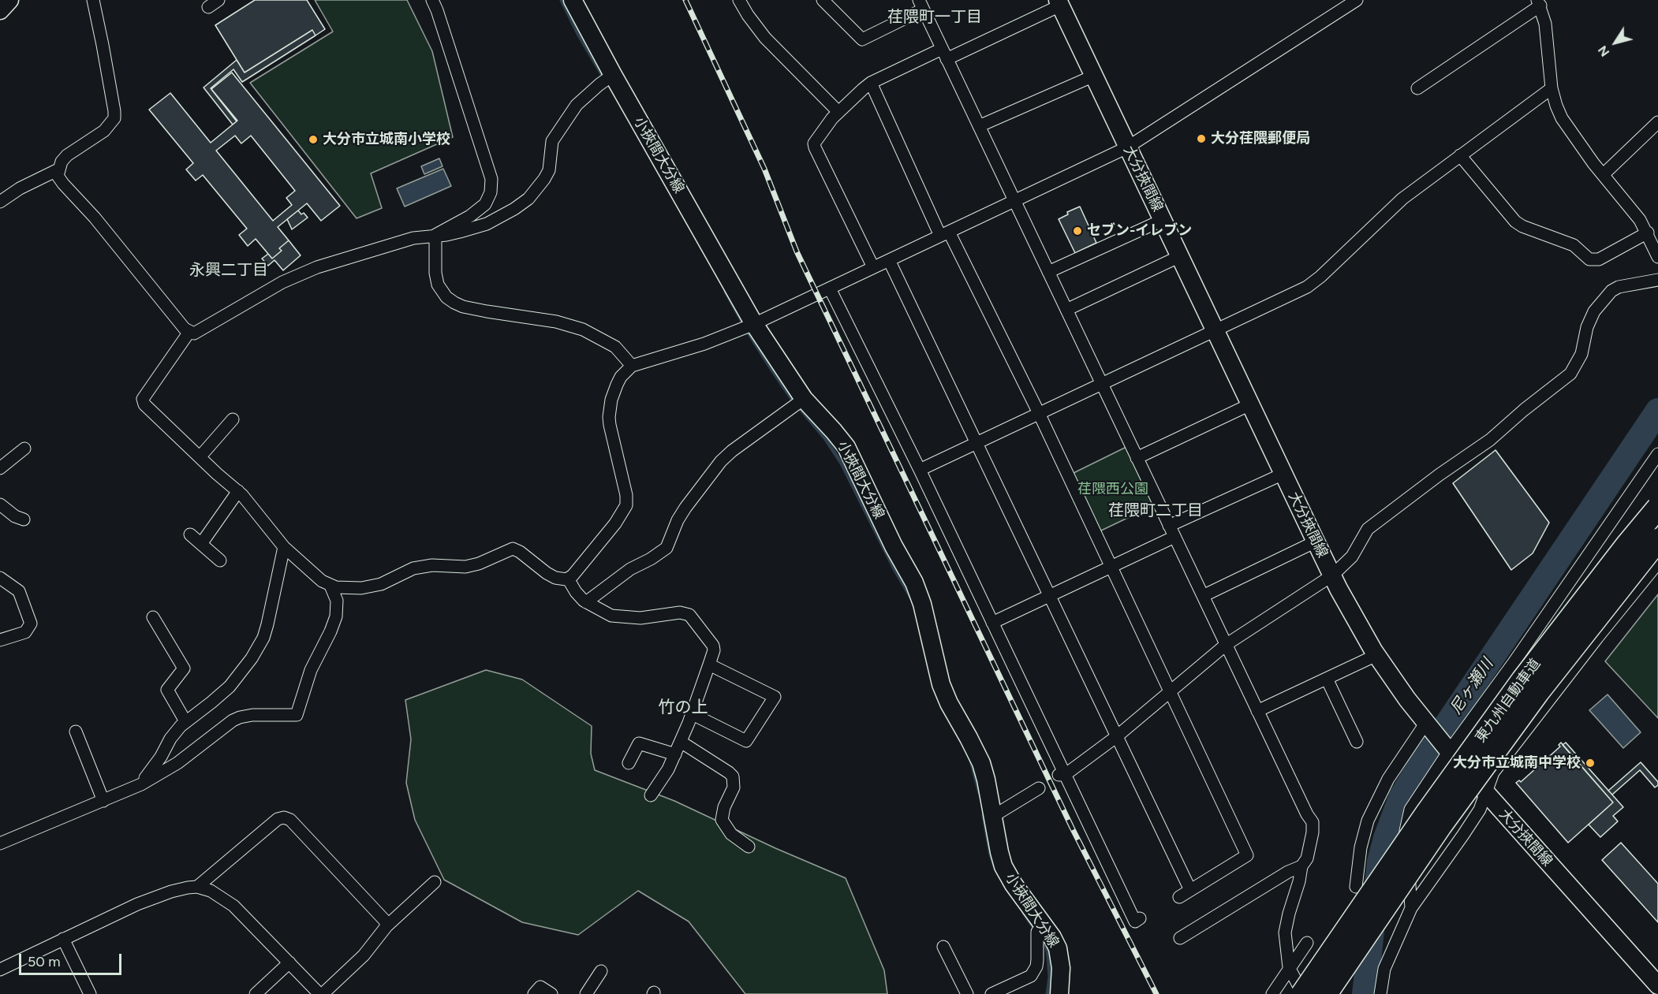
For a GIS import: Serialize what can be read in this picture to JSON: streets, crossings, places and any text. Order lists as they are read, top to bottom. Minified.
{"streets":{"highway":["東九州自動車道"],"main road":["小挾間大分線","大分挾間線"]},"districts":["荏隈町一丁目","永興二丁目","荏隈町二丁目","竹の上"],"water":["尼ヶ瀬川"],"parks":["荏隈西公園"],"places":["大分荏隈郵便局","大分市立城南小学校","セブン-イレブン","大分市立城南中学校"],"scale_bar":"50 m","north":"bottom left"}
